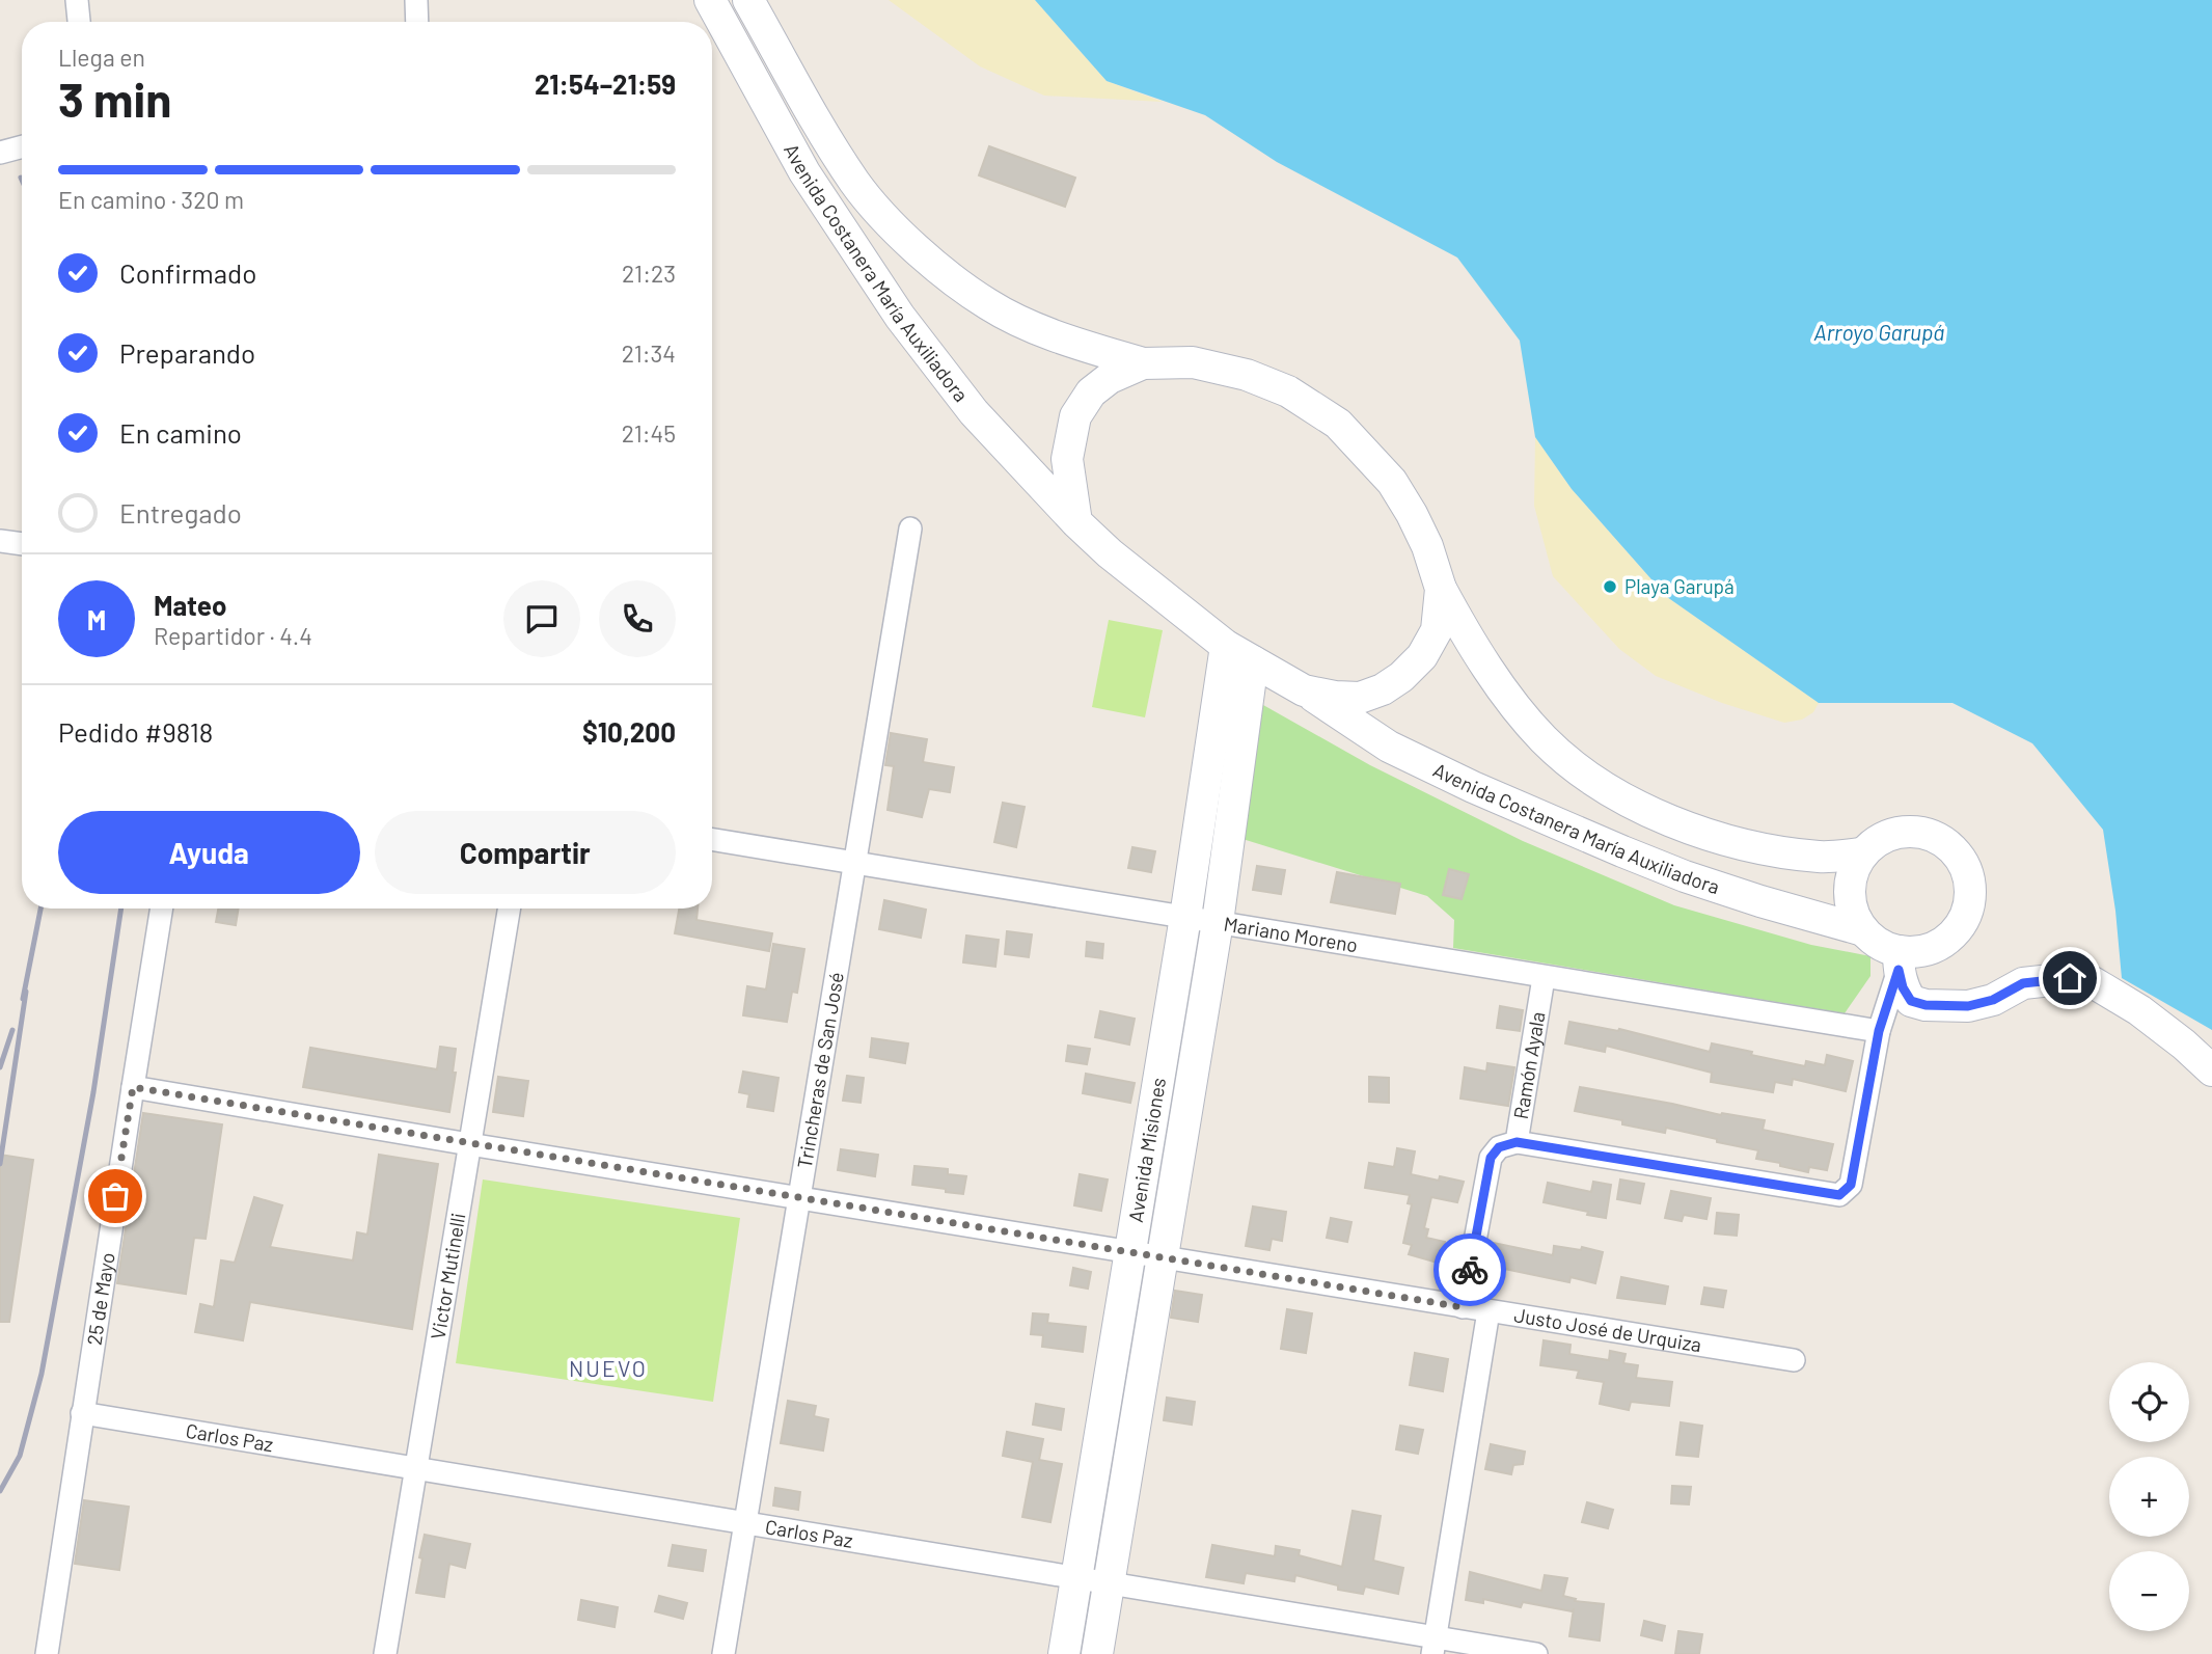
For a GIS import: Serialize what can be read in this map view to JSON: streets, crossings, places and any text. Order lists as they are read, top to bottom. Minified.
{"streets":{"main road":["Avenida Costanera María Auxiliadora","Avenida Misiones"],"street":["Mariano Moreno","Ramón Ayala","Trincheras de San José","Victor Mutinelli","25 de Mayo","Justo José de Urquiza","Carlos Paz"]},"crossings":[["Avenida Costanera María Auxiliadora","Avenida Misiones"],["Mariano Moreno","Ramón Ayala"],["Mariano Moreno","Trincheras de San José"],["Mariano Moreno","Avenida Misiones"],["Ramón Ayala","Justo José de Urquiza"],["Trincheras de San José","Justo José de Urquiza"],["Trincheras de San José","Carlos Paz"],["Avenida Misiones","Justo José de Urquiza"],["Avenida Misiones","Carlos Paz"],["Victor Mutinelli","Justo José de Urquiza"],["Victor Mutinelli","Carlos Paz"],["25 de Mayo","Justo José de Urquiza"],["25 de Mayo","Carlos Paz"]],"districts":["NUEVO"],"water":["Arroyo Garupá"],"places":["Playa Garupá"],"page":{"heading":["3 min","Llega en","21:54–21:59"],"panel":["Mateo","Repartidor · 4.4","Pedido #9818","$10,200"],"bar":"En camino · 320 m","list":[["Confirmado","21:23"],["Preparando","21:34"],["En camino","21:45"],"Entregado"],"round":"M","buttons":["Ayuda","Compartir"],"map_buttons":["+","−"]}}
